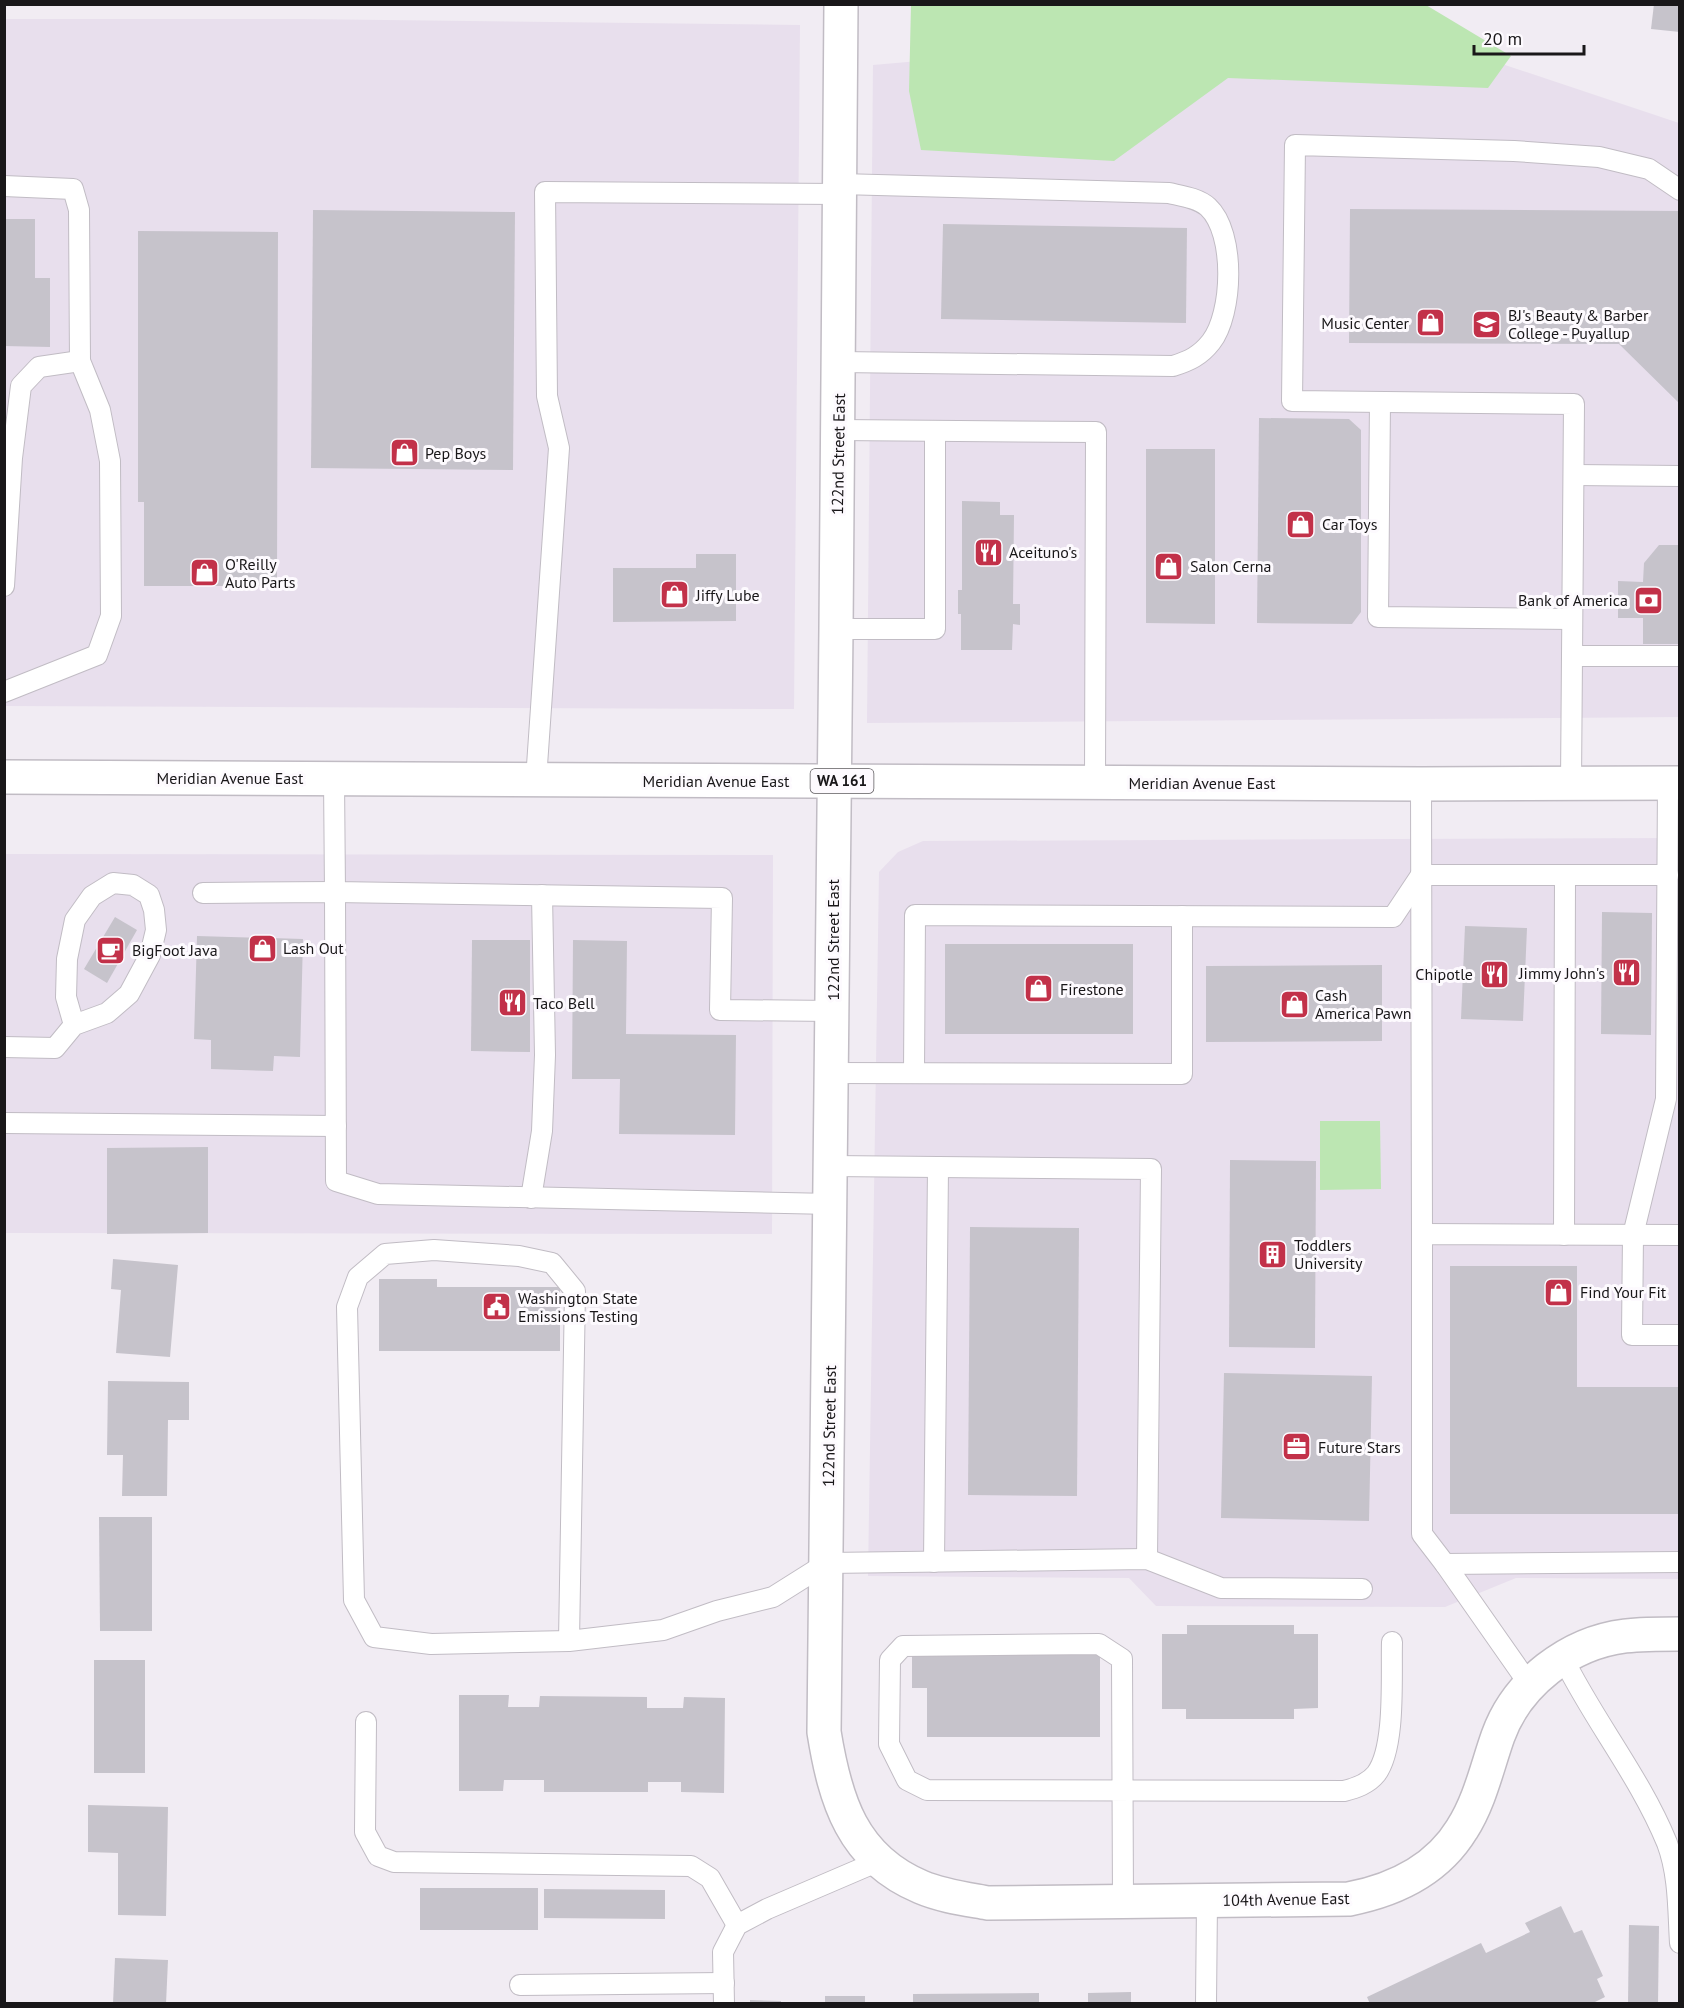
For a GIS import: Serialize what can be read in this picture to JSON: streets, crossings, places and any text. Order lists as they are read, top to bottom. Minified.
{"streets":{"street":["122nd Street East","Meridian Avenue East","WA 161","104th Avenue East"]},"crossings":[["122nd Street East","Meridian Avenue East"],["122nd Street East","104th Avenue East"]],"places":{"shop":["Music Center","Pep Boys","Car Toys","Salon Cerna","O'Reilly Auto Parts","Jiffy Lube","Lash Out","Firestone","Cash America Pawn","Find Your Fit"],"school or university":["BJ's Beauty & Barber College - Puyallup"],"restaurant":["Aceituno's","Jimmy John's","Chipotle","Taco Bell"],"bank":["Bank of America"],"cafe":["BigFoot Java"],"building":["Toddlers University"],"public building":["Washington State Emissions Testing"],"office":["Future Stars"]},"scale_bar":"20 m"}
